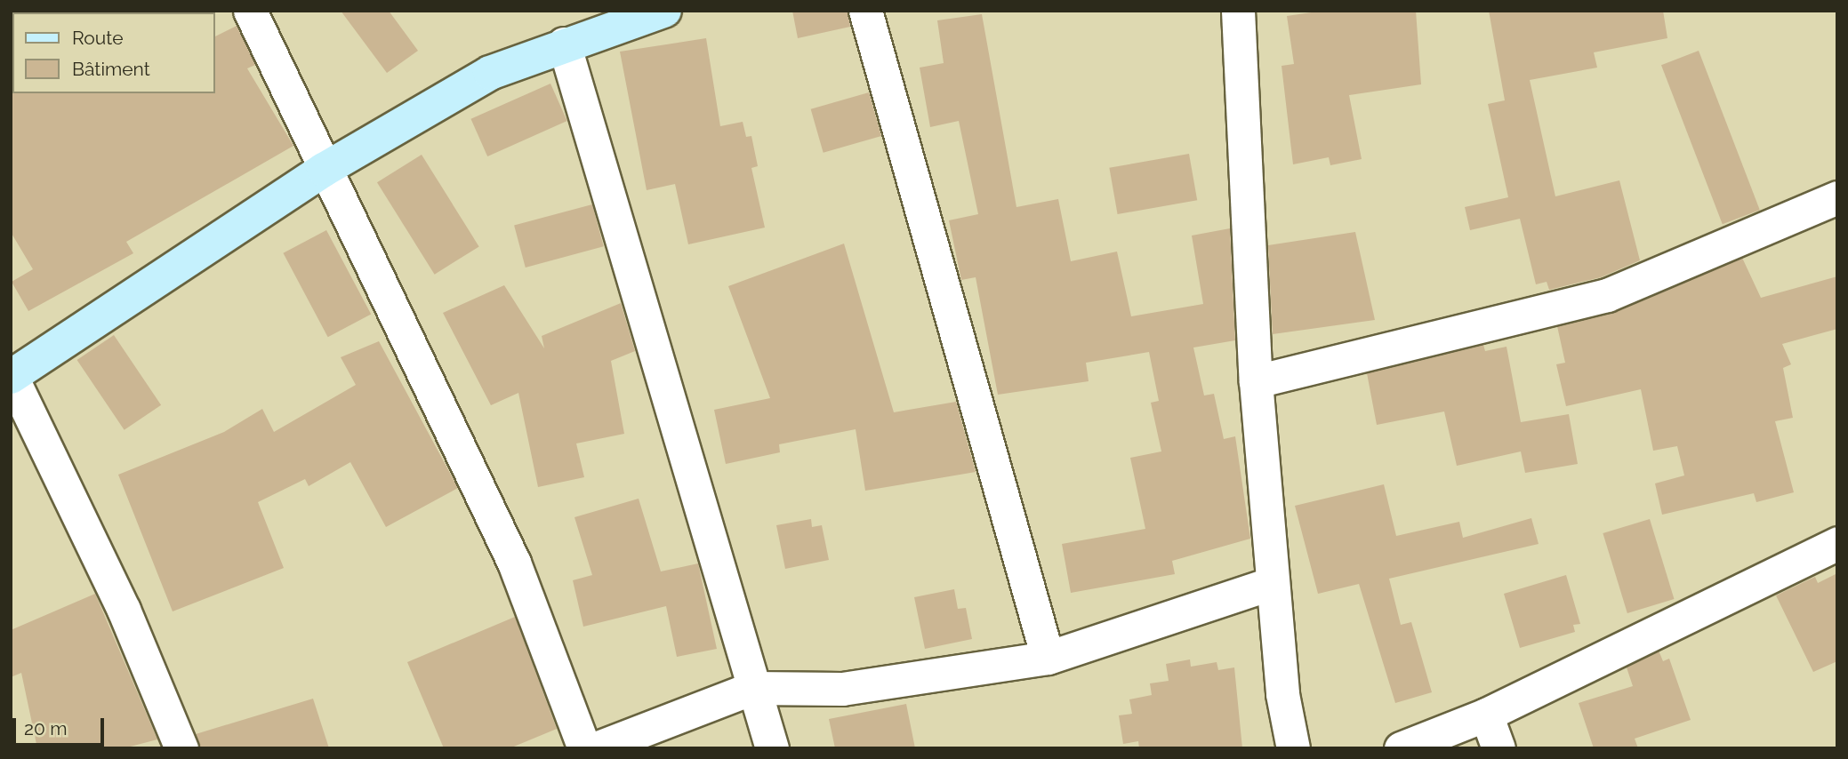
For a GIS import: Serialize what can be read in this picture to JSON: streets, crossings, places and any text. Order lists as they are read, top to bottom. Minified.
{"legend":["Route","Bâtiment"],"scale_bar":"20 m"}
